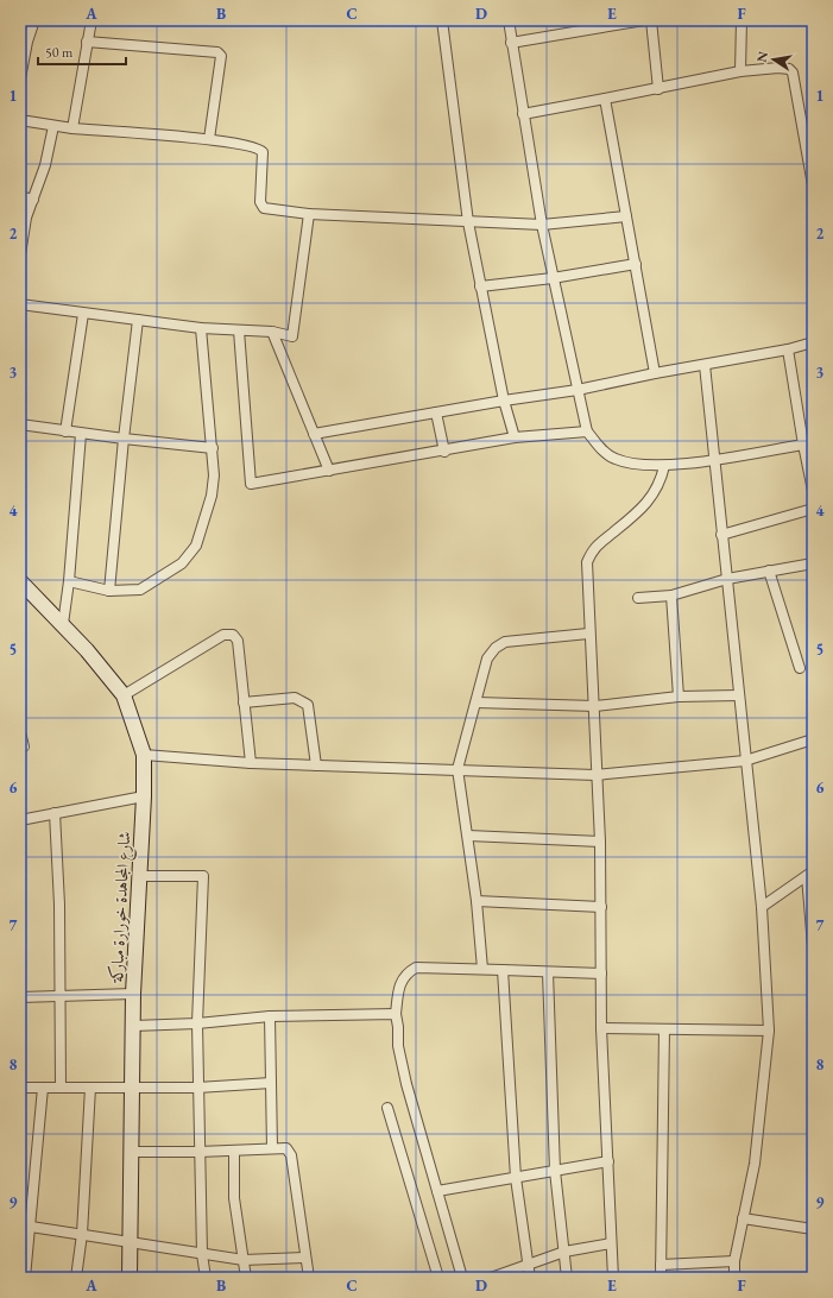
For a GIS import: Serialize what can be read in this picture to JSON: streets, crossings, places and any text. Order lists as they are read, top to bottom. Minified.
{"streets":{"street":["شارع المجاهدة خورارة مباركة"]},"scale_bar":"50 m","north":"left","grid":{"columns":["A","B","C","D","E","F"],"rows":["1","2","3","4","5","6","7","8","9"]}}
